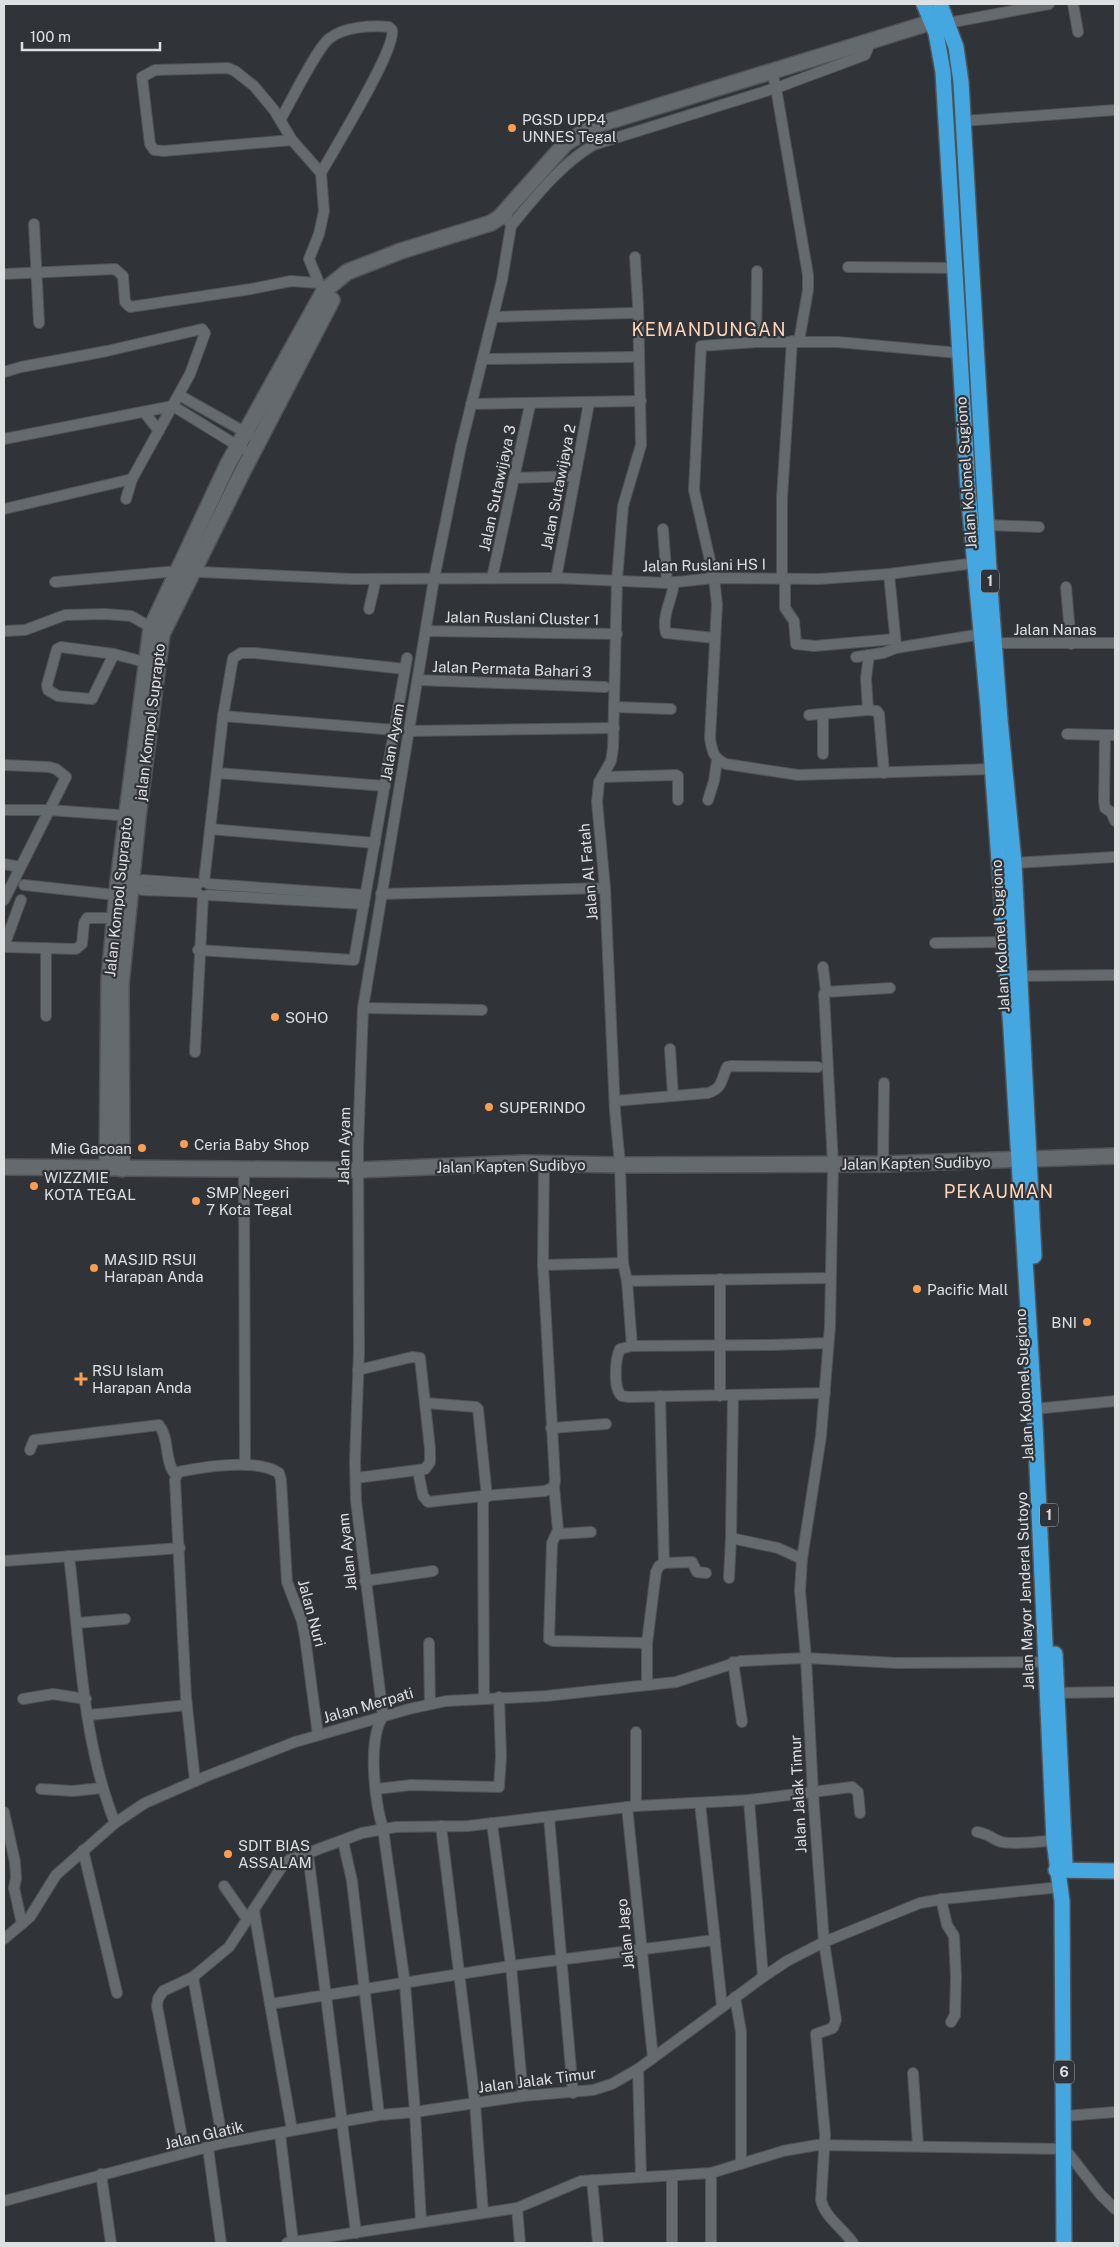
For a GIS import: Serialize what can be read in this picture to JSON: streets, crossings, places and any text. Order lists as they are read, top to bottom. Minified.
{"streets":{"highway":["Jalan Kolonel Sugiono","1","Jalan Mayor Jenderal Sutoyo","6"],"street":["Jalan Sutawijaya 2","Jalan Sutawijaya 3","Jalan Ruslani HS I","Jalan Ruslani Cluster 1","Jalan Nanas","Jalan Permata Bahari 3","jalan Kompol Suprapto","Jalan Ayam","Jalan Al Fatah","Jalan Kompol Suprapto","Jalan Kapten Sudibyo","Jalan Nuri","Jalan Merpati","Jalan Jalak Timur","Jalan Jago","Jalan Glatik"]},"crossings":[["Jalan Kolonel Sugiono","Jalan Ruslani HS I"],["Jalan Kolonel Sugiono","Jalan Nanas"],["Jalan Kolonel Sugiono","Jalan Kapten Sudibyo"],["Jalan Kolonel Sugiono","Jalan Mayor Jenderal Sutoyo"],["Jalan Sutawijaya 2","Jalan Ruslani HS I"],["Jalan Sutawijaya 3","Jalan Ruslani HS I"],["Jalan Ruslani HS I","Jalan Ayam"],["Jalan Ruslani HS I","Jalan Al Fatah"],["Jalan Ruslani Cluster 1","Jalan Ayam"],["Jalan Ruslani Cluster 1","Jalan Al Fatah"],["Jalan Permata Bahari 3","Jalan Ayam"],["jalan Kompol Suprapto","Jalan Kompol Suprapto"],["jalan Kompol Suprapto","Jalan Kapten Sudibyo"],["Jalan Ayam","Jalan Kapten Sudibyo"],["Jalan Ayam","Jalan Merpati"],["Jalan Al Fatah","Jalan Kapten Sudibyo"],["Jalan Kapten Sudibyo","Jalan Mayor Jenderal Sutoyo"],["Jalan Kapten Sudibyo","Jalan Jalak Timur"],["Jalan Mayor Jenderal Sutoyo","Jalan Merpati"],["Jalan Mayor Jenderal Sutoyo","6"],["Jalan Nuri","Jalan Merpati"],["Jalan Merpati","Jalan Jalak Timur"],["Jalan Jalak Timur","Jalan Jago"],["Jalan Jalak Timur","Jalan Glatik"]],"districts":["KEMANDUNGAN","PEKAUMAN"],"places":{"other":["PGSD UPP4 UNNES Tegal","SOHO","SUPERINDO","Ceria Baby Shop","Mie Gacoan","WIZZMIE KOTA TEGAL","SMP Negeri 7 Kota Tegal","MASJID RSUI Harapan Anda","Pacific Mall","BNI","SDIT BIAS ASSALAM"],"health":["RSU Islam Harapan Anda"]},"scale_bar":"100 m"}
